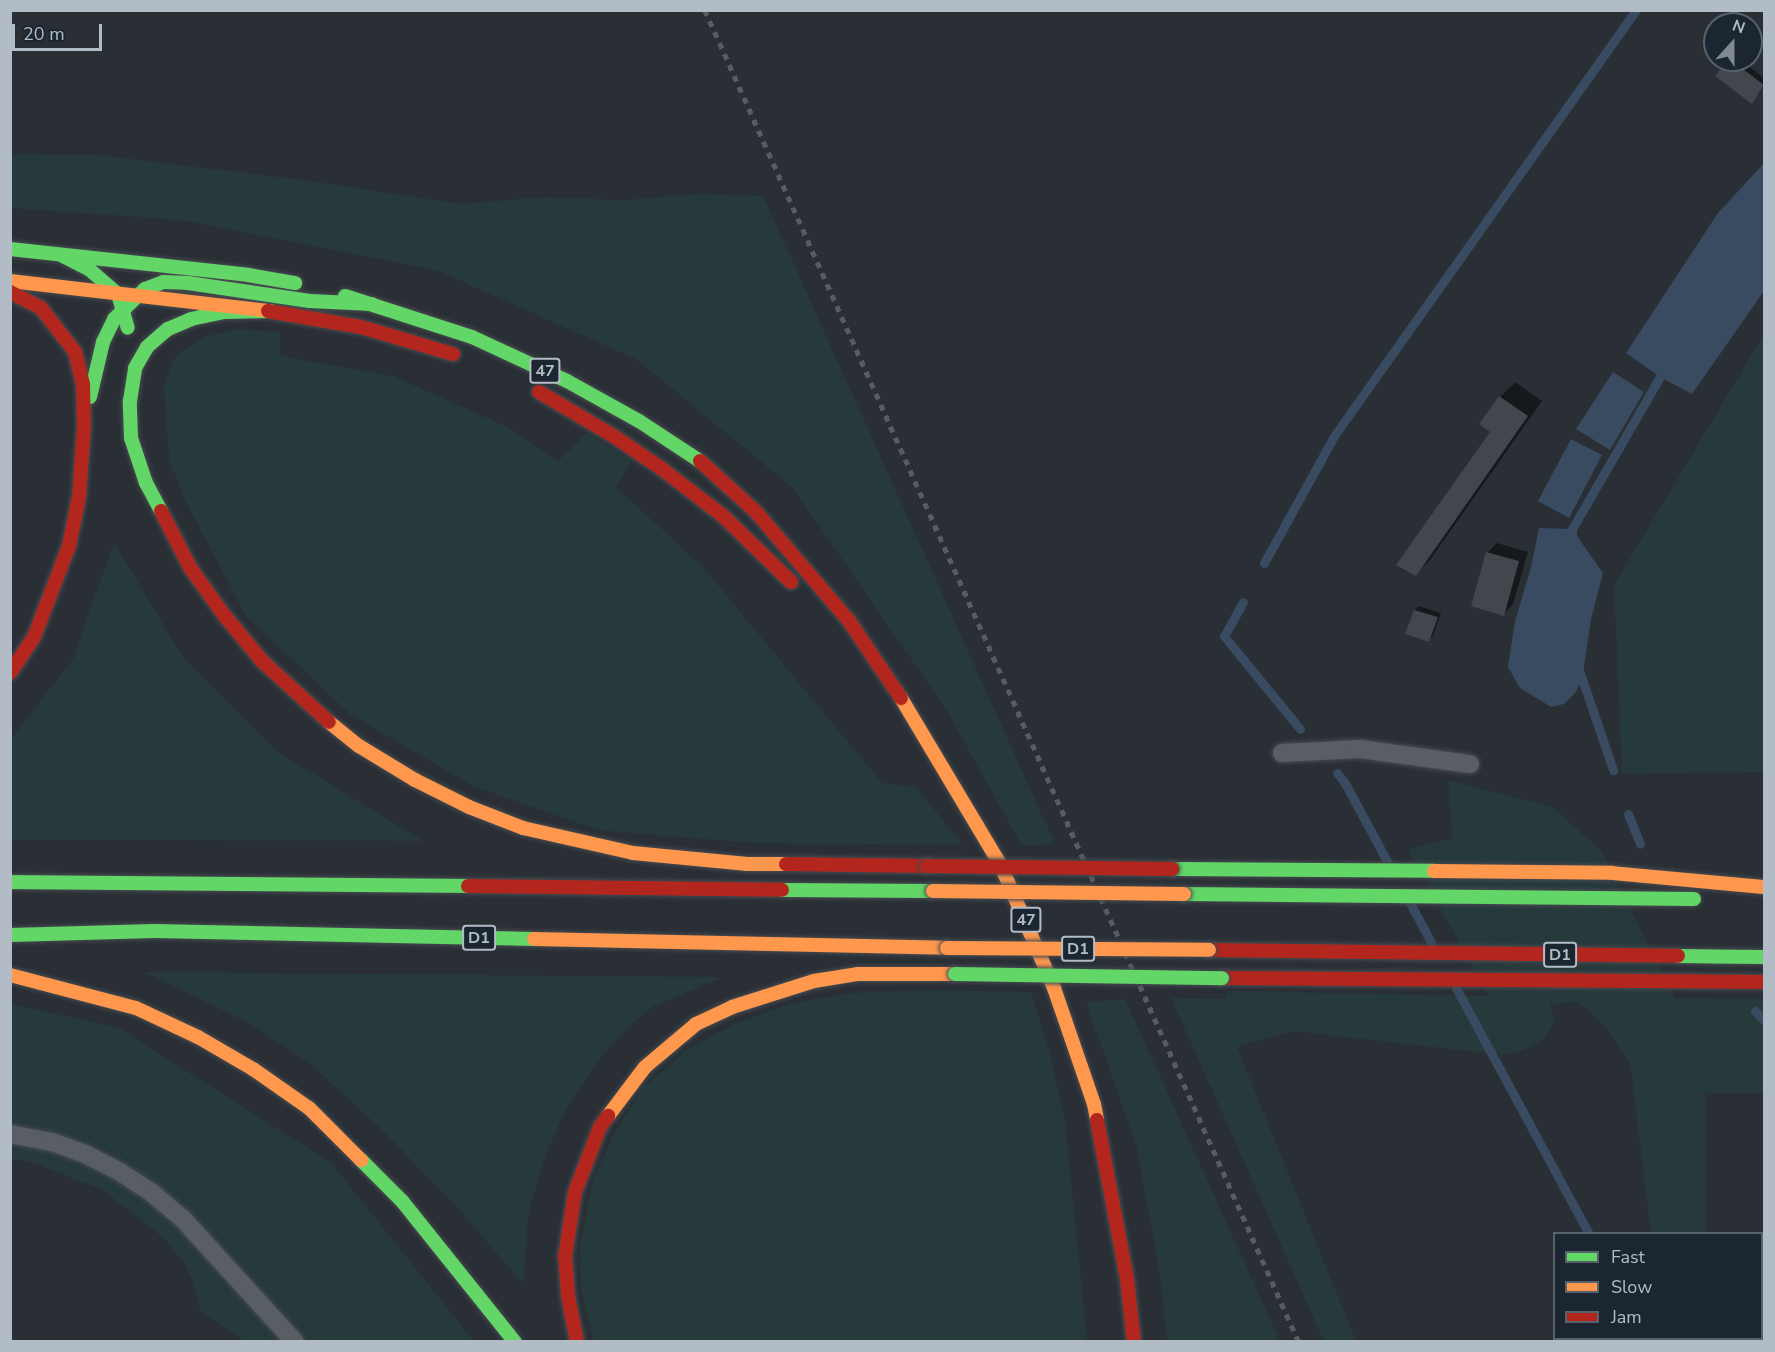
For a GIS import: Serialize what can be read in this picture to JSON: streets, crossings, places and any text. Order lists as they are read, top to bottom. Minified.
{"streets":{"main road":["47","D1"]},"legend":["Fast","Slow","Jam"],"scale_bar":"20 m","north":"top"}
